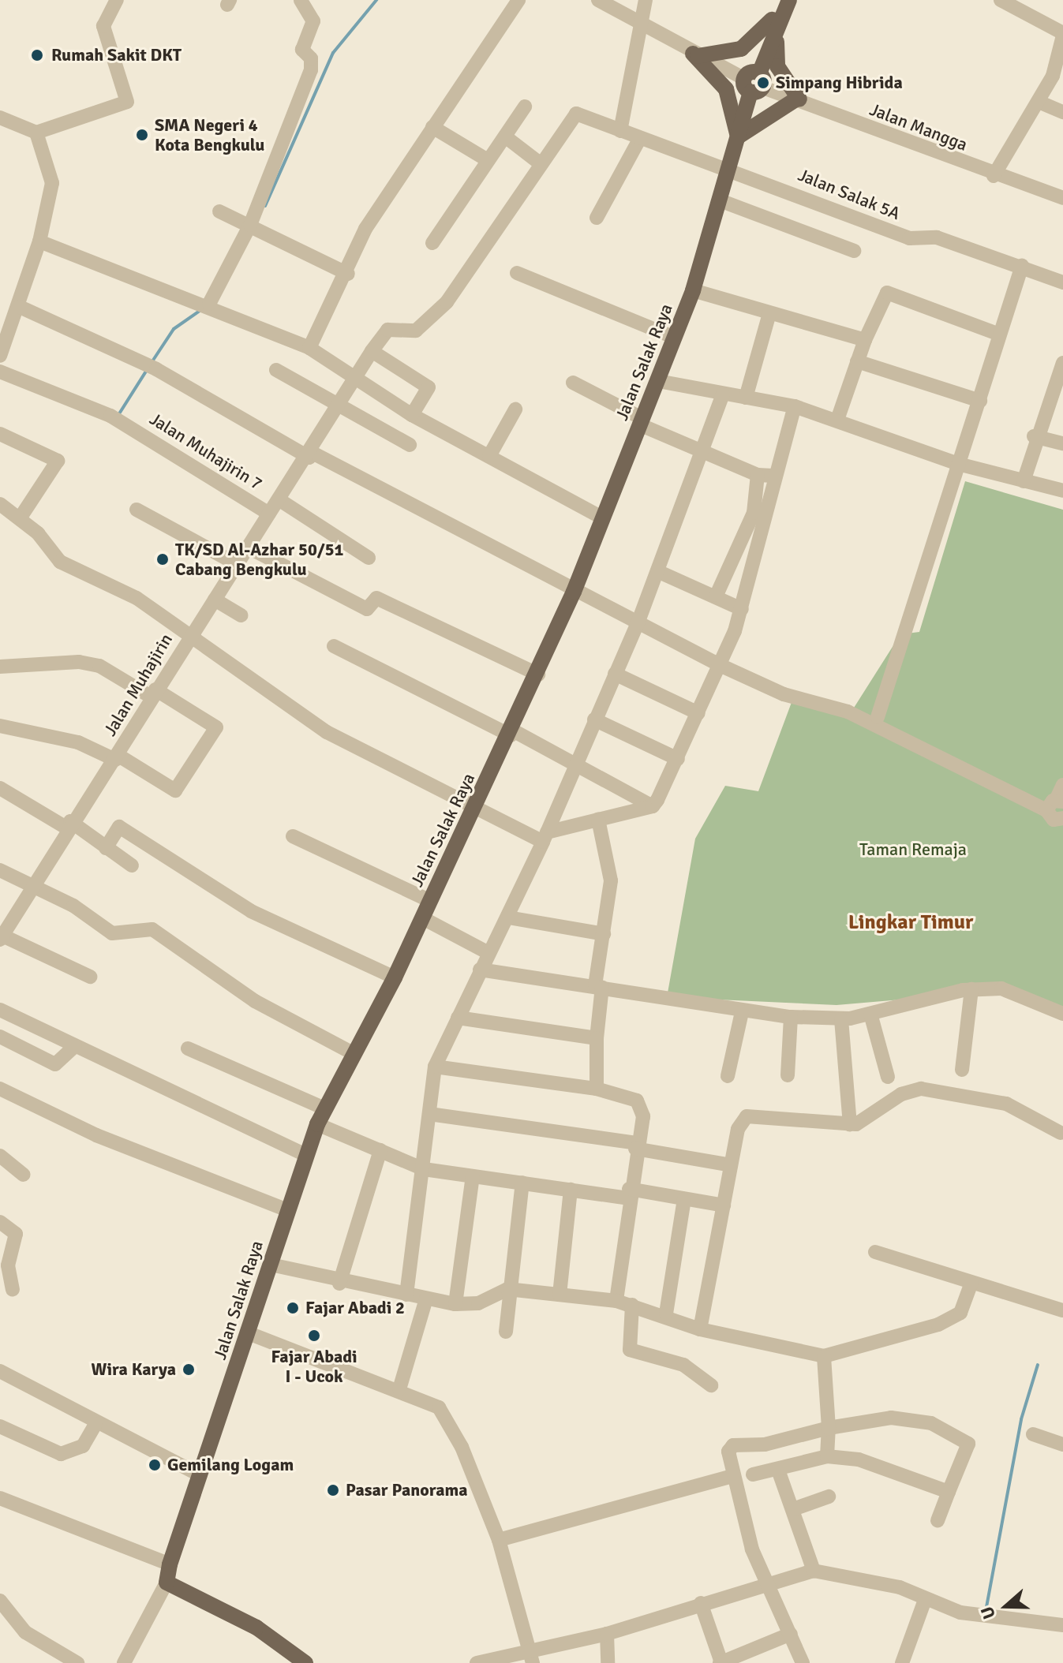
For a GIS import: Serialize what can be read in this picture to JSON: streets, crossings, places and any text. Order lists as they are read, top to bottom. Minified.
{"streets":{"main road":["Jalan Salak Raya"],"street":["Jalan Mangga","Jalan Salak 5A","Jalan Muhajirin 7","Jalan Muhajirin"]},"crossings":[["Jalan Mangga","Jalan Salak Raya"],["Jalan Salak 5A","Jalan Salak Raya"],["Jalan Salak 5A","Jalan Muhajirin"],["Jalan Muhajirin 7","Jalan Muhajirin"]],"districts":["Lingkar Timur"],"parks":["Taman Remaja"],"places":["Rumah Sakit DKT","Simpang Hibrida","SMA Negeri 4 Kota Bengkulu","TK/SD Al-Azhar 50/51 Cabang Bengkulu","Fajar Abadi 2","Fajar Abadi I - Ucok","Wira Karya","Gemilang Logam","Pasar Panorama"],"north":"left"}
